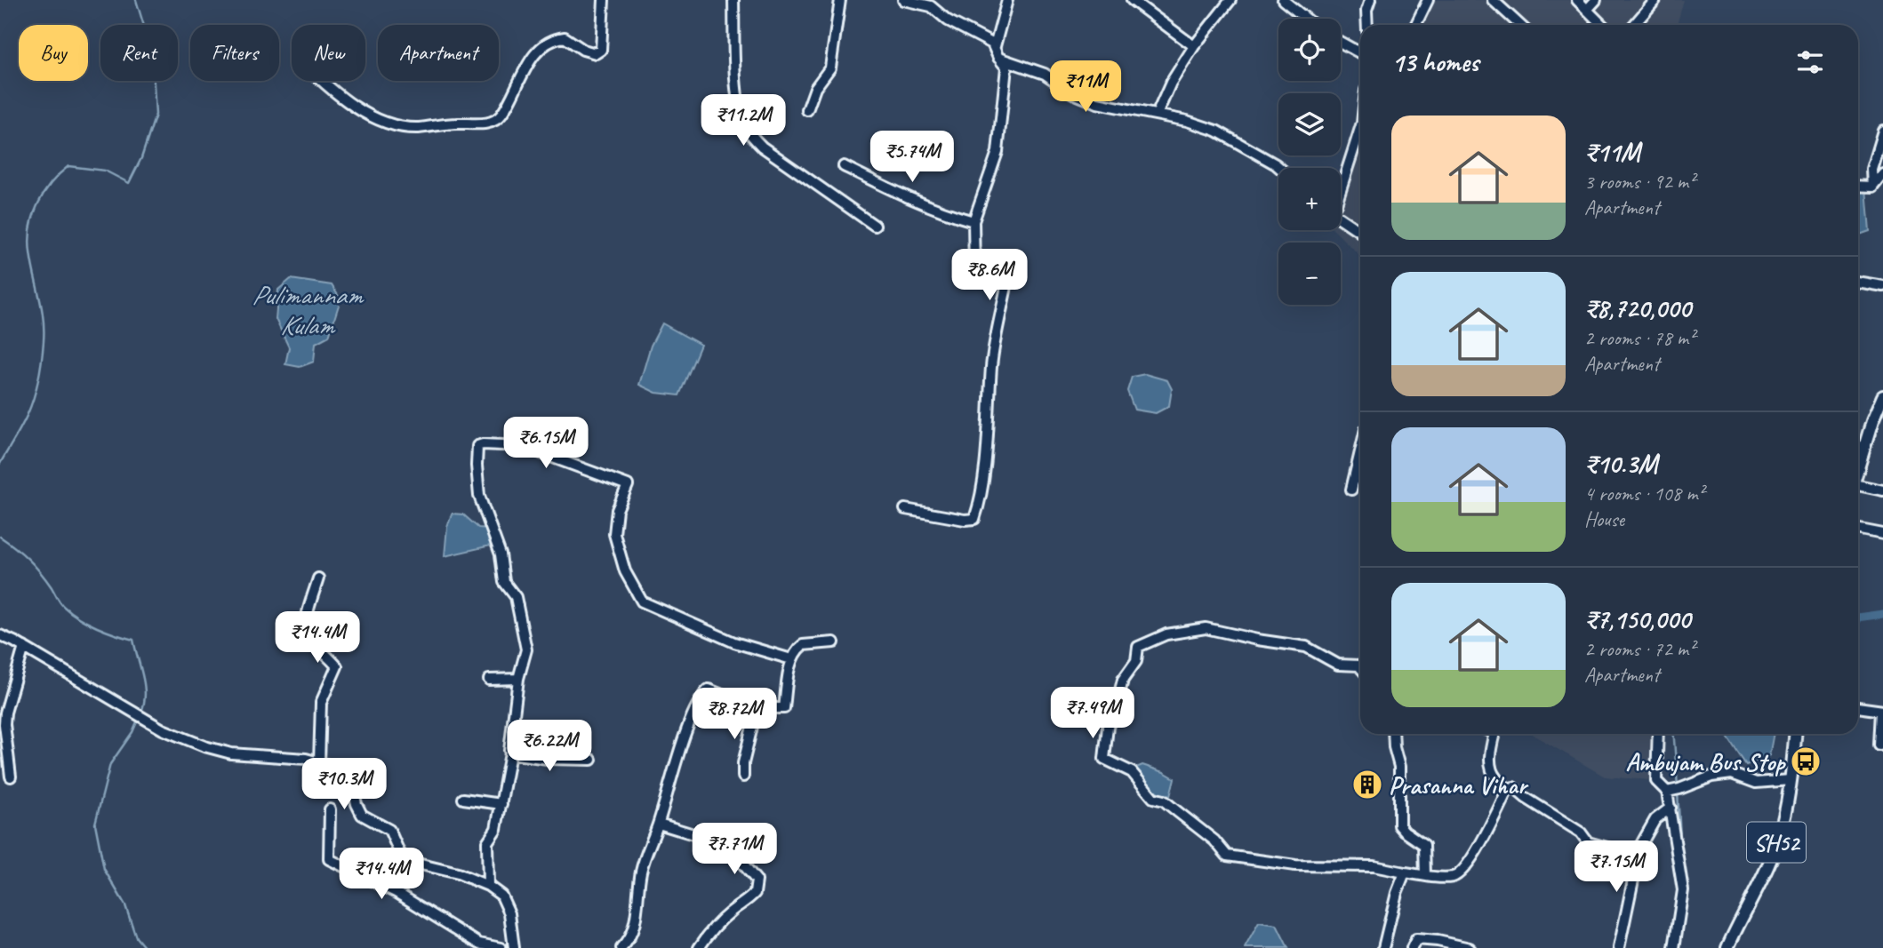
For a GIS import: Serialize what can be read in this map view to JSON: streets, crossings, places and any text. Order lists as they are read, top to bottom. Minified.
{"streets":{"main road":["SH52"]},"water":["Pulimannam Kulam"],"places":{"bus stop":["Ambujam Bus Stop"],"building":["Prasanna Vihar"]},"page":{"map_buttons":["+","−"],"chip":["Buy","Rent","Filters","New","Apartment"],"heading":"13 homes","price":["₹11M","₹11.2M","₹5.74M","₹8.6M","₹6.15M","₹14.4M","₹7.49M","₹8.72M","₹6.22M","₹10.3M","₹7.71M","₹7.15M","₹14.4M"],"list":[{"name":"₹11M","note":"3 rooms · 92 m² · Apartment"},{"name":"₹8,720,000","note":"2 rooms · 78 m² · Apartment"},{"name":"₹10.3M","note":"4 rooms · 108 m² · House"},{"name":"₹7,150,000","note":"2 rooms · 72 m² · Apartment"}]}}
